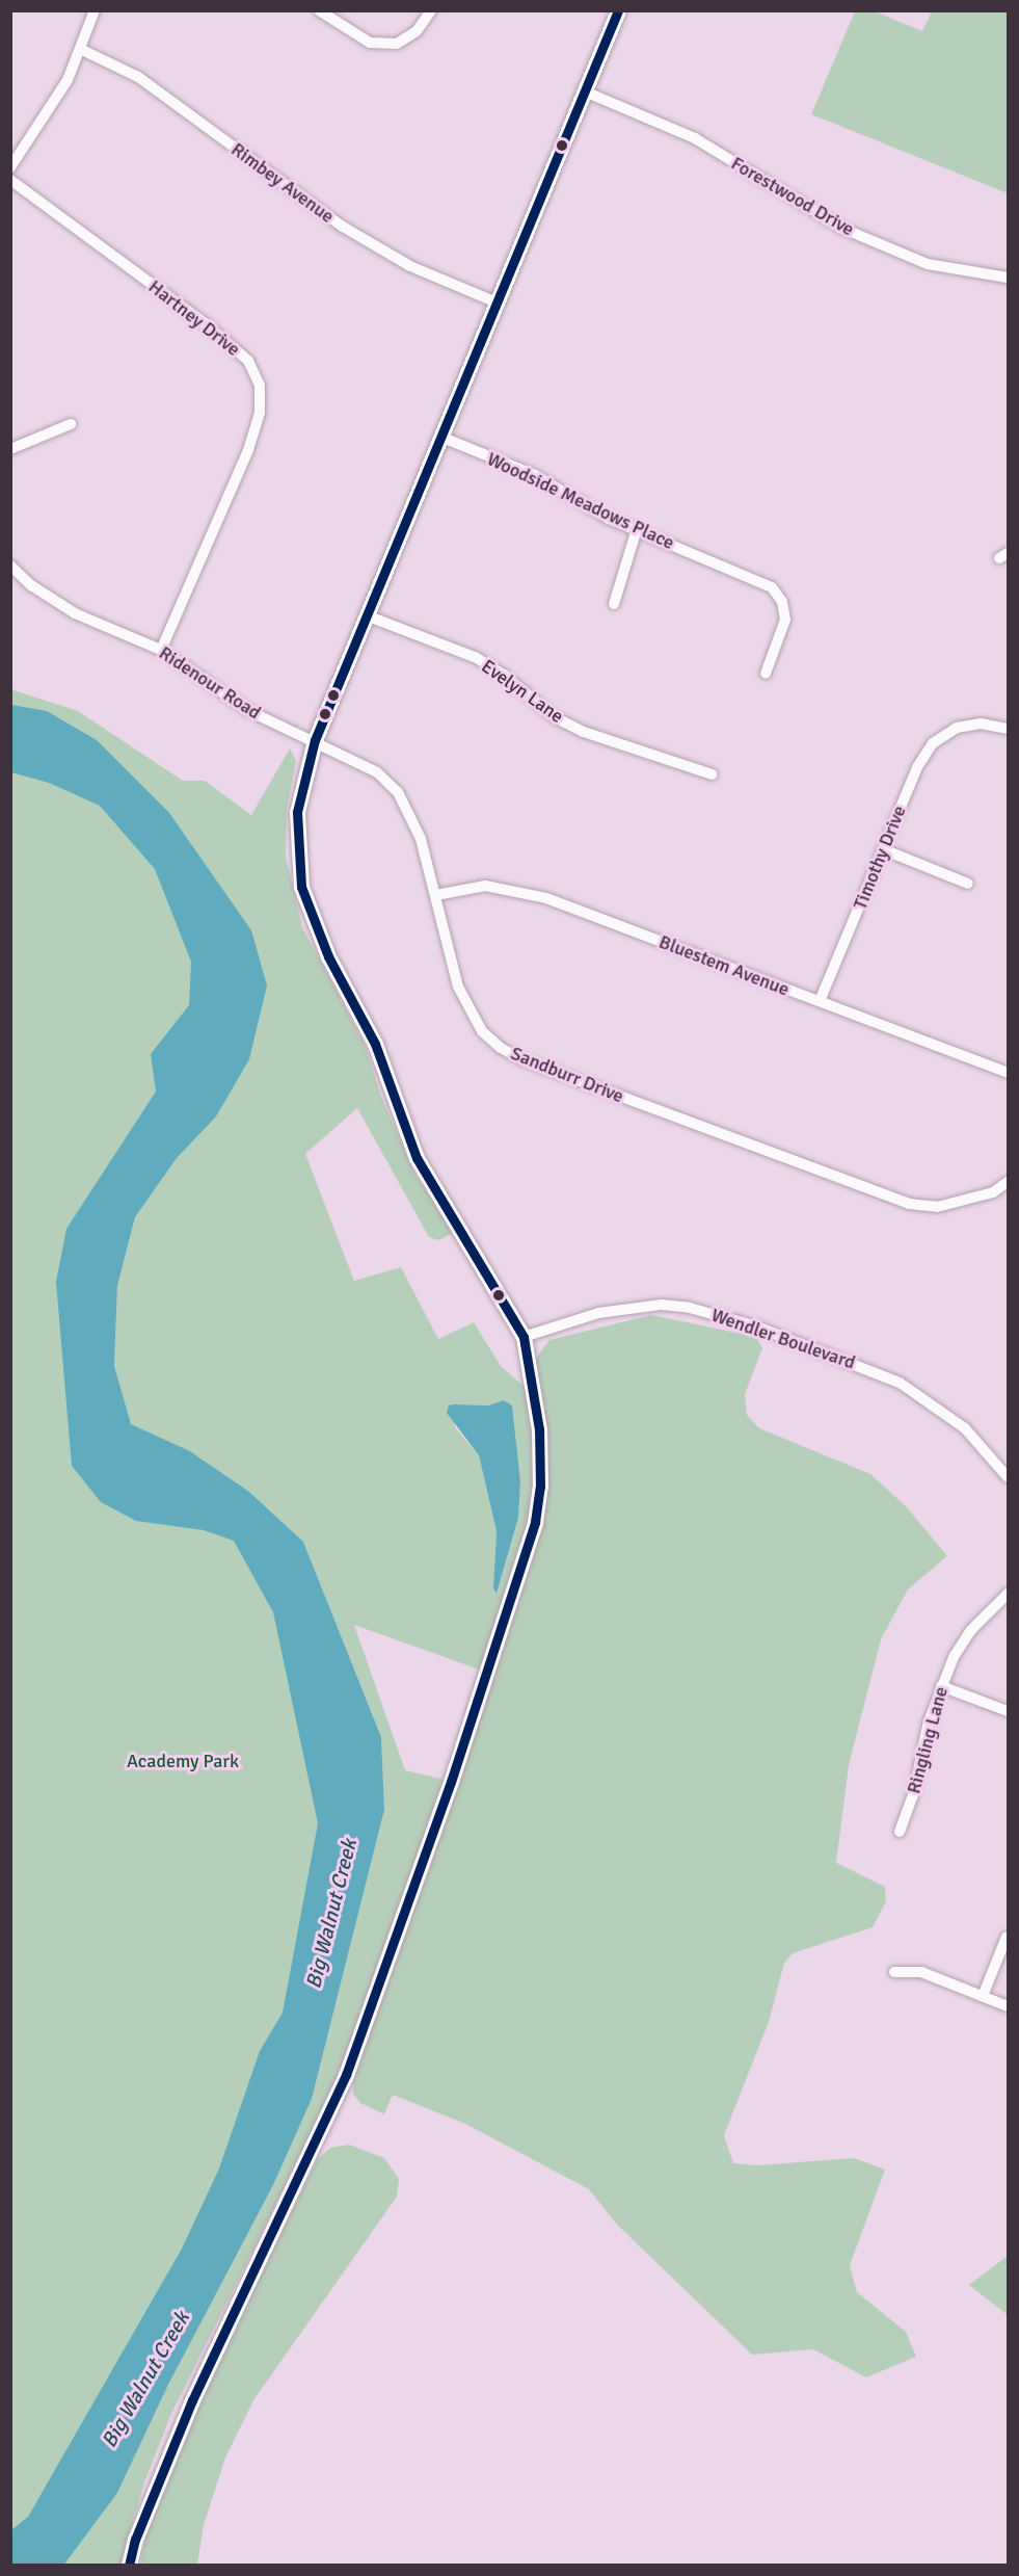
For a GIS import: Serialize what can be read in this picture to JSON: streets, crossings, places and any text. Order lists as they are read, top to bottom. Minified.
{"streets":{"street":["Rimbey Avenue","Forestwood Drive","Hartney Drive","Woodside Meadows Place","Ridenour Road","Evelyn Lane","Timothy Drive","Bluestem Avenue","Sandburr Drive","Wendler Boulevard","Ringling Lane"]},"crossings":[["Hartney Drive","Ridenour Road"],["Ridenour Road","Sandburr Drive"],["Timothy Drive","Bluestem Avenue"],["Bluestem Avenue","Sandburr Drive"]],"water":["Big Walnut Creek"],"parks":["Academy Park"]}
